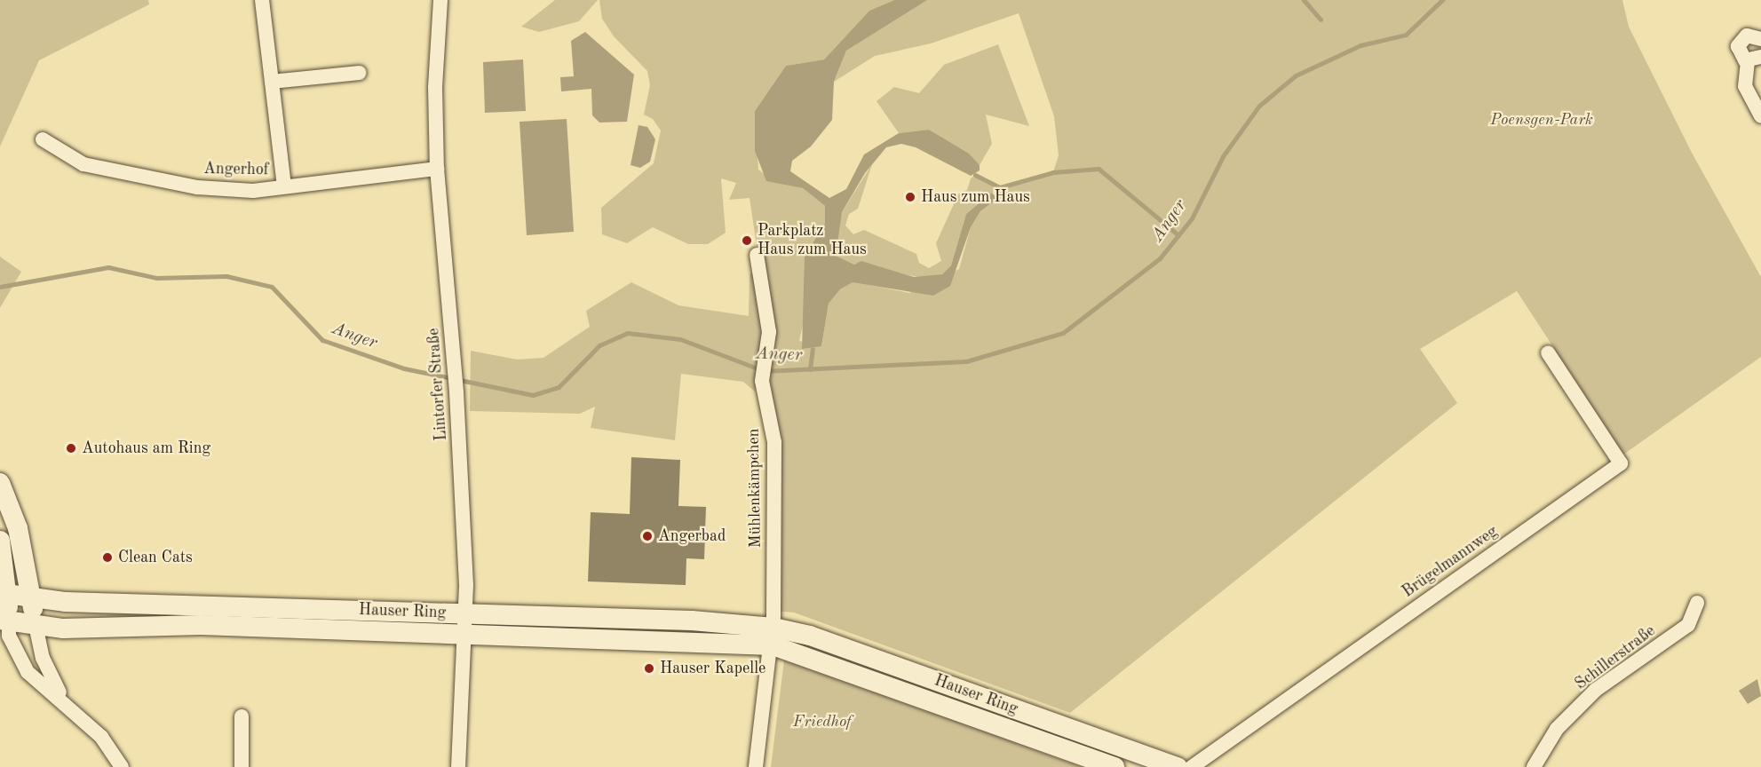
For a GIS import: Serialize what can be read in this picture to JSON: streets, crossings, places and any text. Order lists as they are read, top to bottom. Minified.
{"streets":{"main road":["Hauser Ring"],"street":["Angerhof","Lintorfer Straße","Mühlenkämpchen","Brügelmannweg","Schillerstraße"]},"crossings":[["Angerhof","Lintorfer Straße"],["Lintorfer Straße","Hauser Ring"],["Mühlenkämpchen","Hauser Ring"]],"water":["Anger"],"parks":["Poensgen-Park","Friedhof"],"places":["Haus zum Haus","Parkplatz Haus zum Haus","Autohaus am Ring","Angerbad","Clean Cats","Hauser Kapelle"]}
